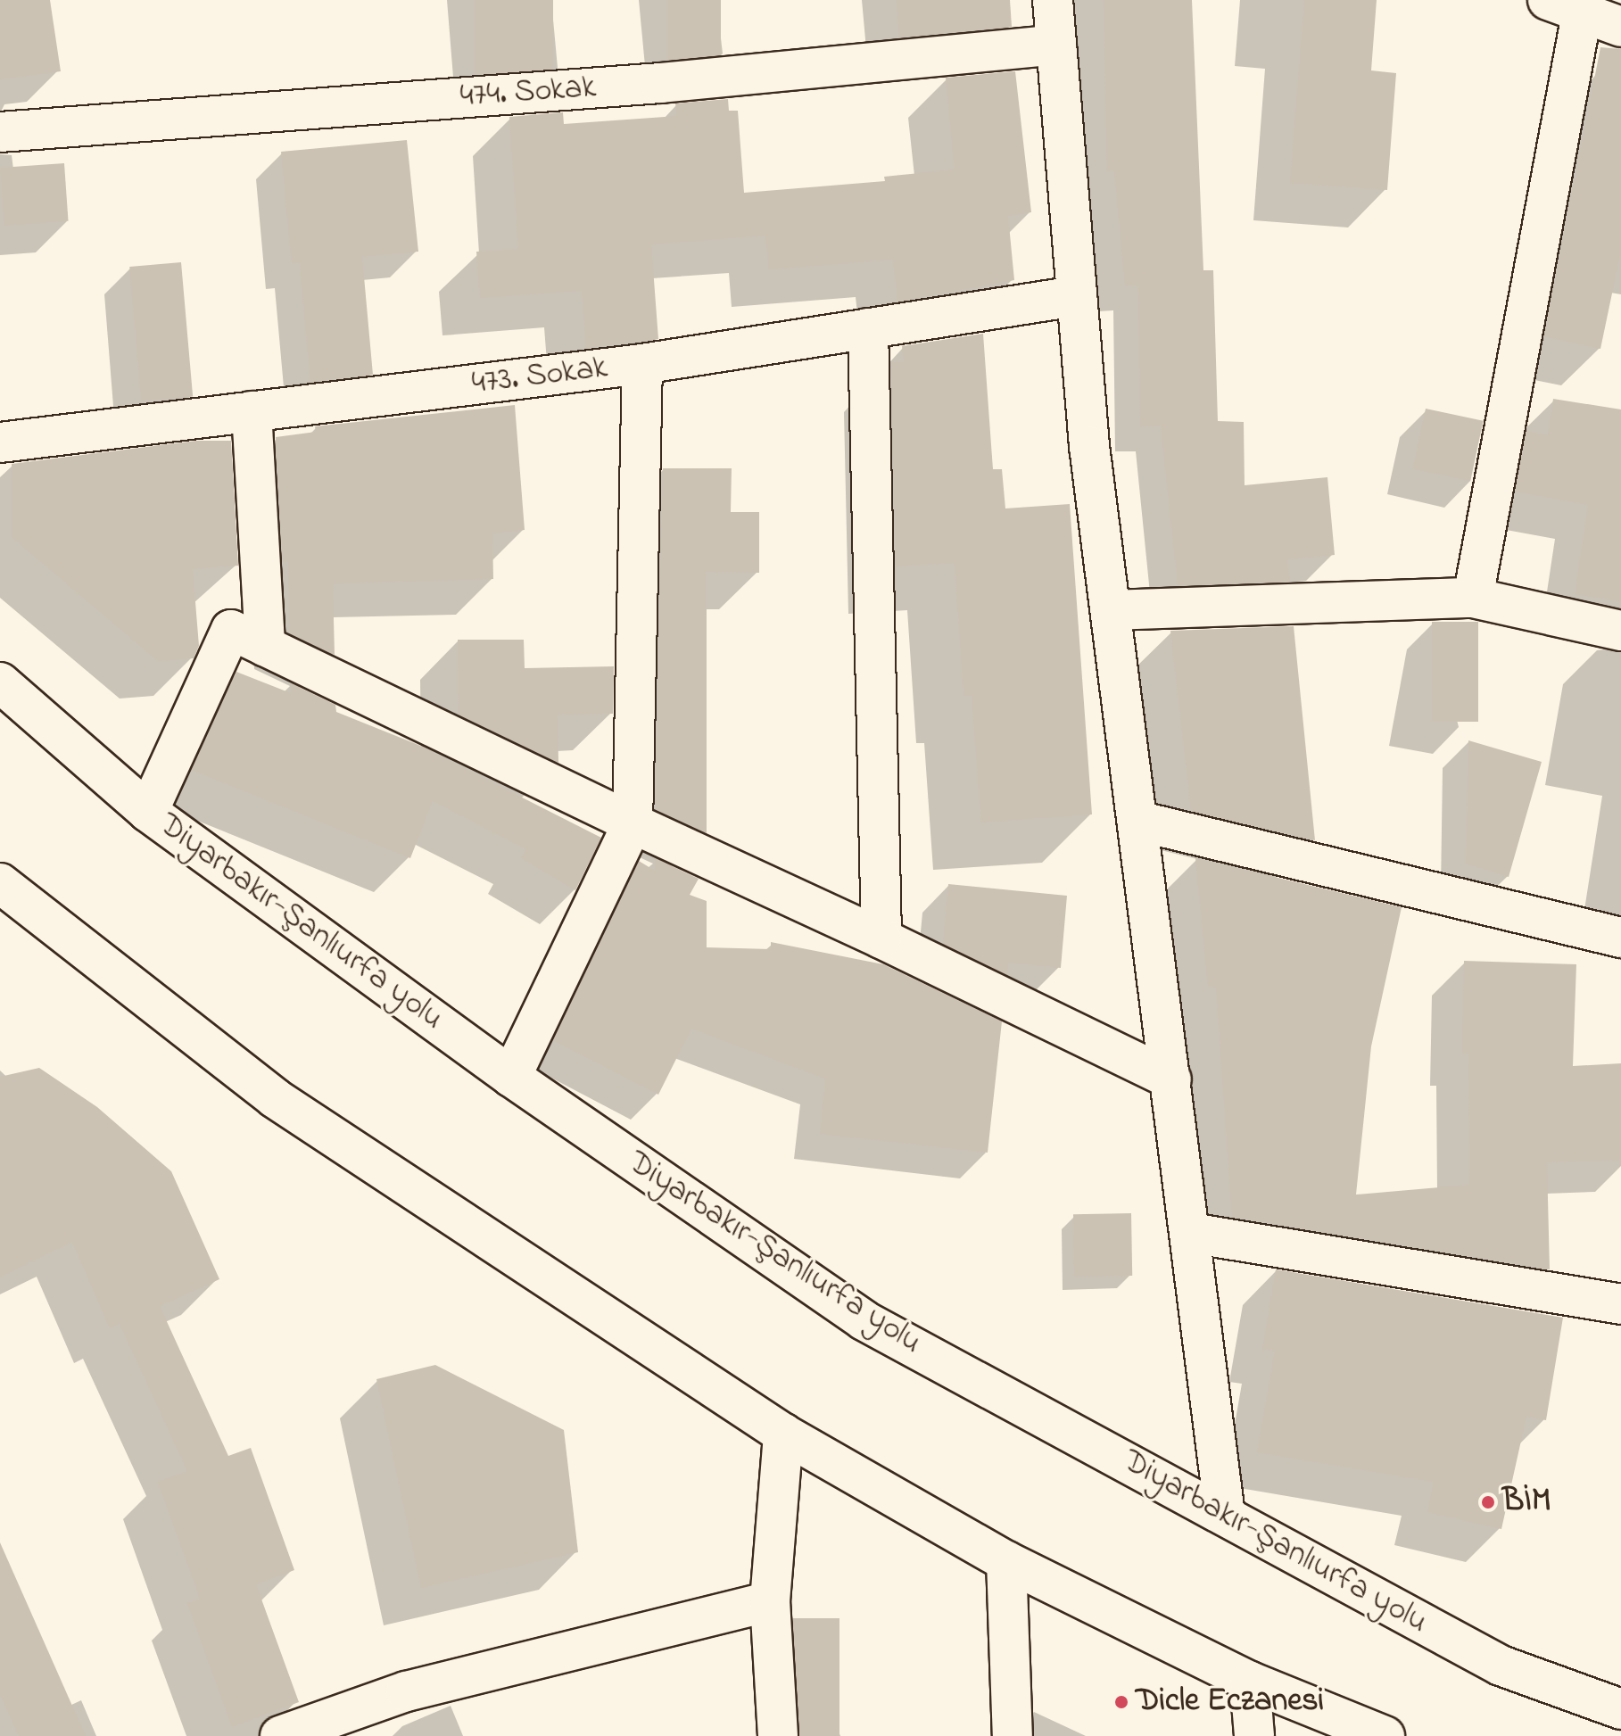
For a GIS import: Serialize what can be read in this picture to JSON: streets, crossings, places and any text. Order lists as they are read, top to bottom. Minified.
{"streets":{"main road":["474. Sokak","473. Sokak","Diyarbakır-Şanlıurfa yolu"]},"places":["BİM","Dicle Eczanesi"]}
